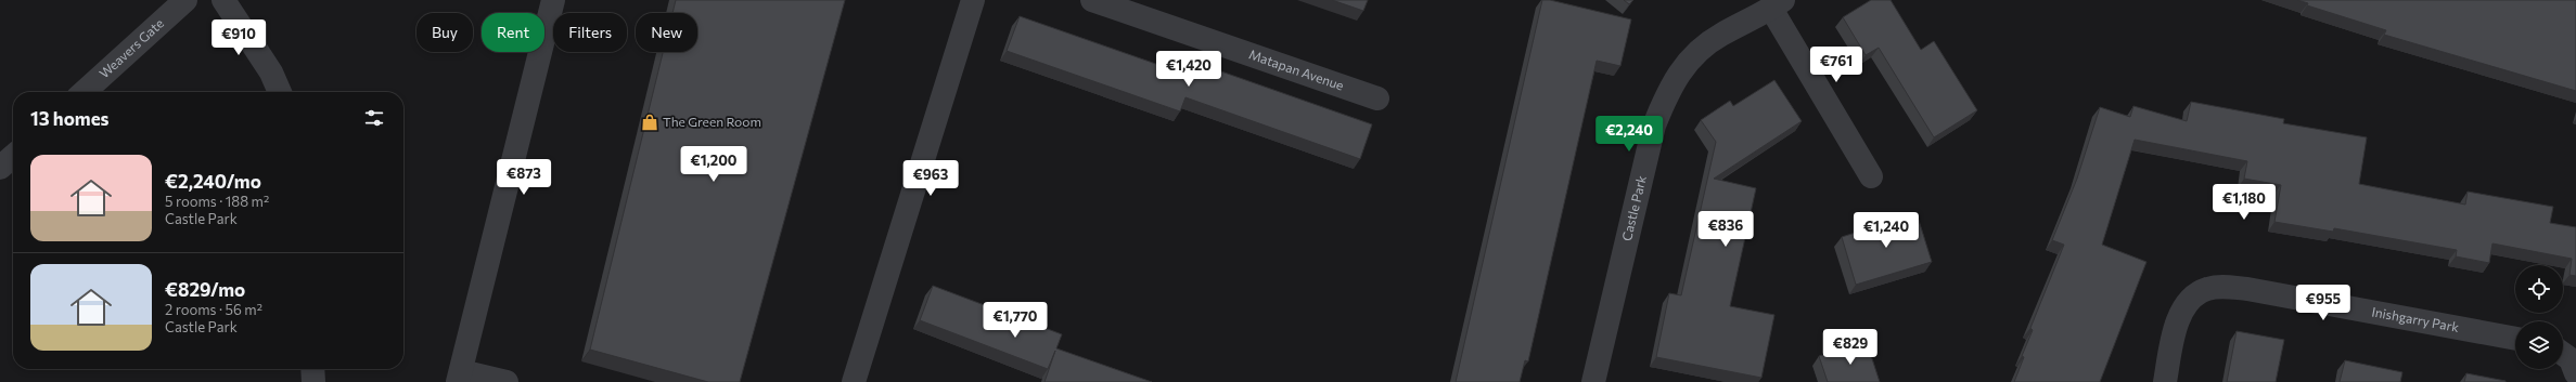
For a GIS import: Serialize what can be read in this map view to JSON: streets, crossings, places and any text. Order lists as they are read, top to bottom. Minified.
{"streets":{"street":["Weavers Gate","Matapan Avenue","Castle Park","Inishgarry Park"]},"places":{"shop":["The Green Room"]},"page":{"chip":["Buy","Rent","Filters","New"],"price":["€910","€761","€1,420","€2,240","€1,200","€873","€963","€1,180","€836","€1,240","€955","€1,770","€829"],"heading":"13 homes","list":[{"name":"€2,240/mo","note":"5 rooms · 188 m² · Castle Park"},{"name":"€829/mo","note":"2 rooms · 56 m² · Castle Park"}]}}
